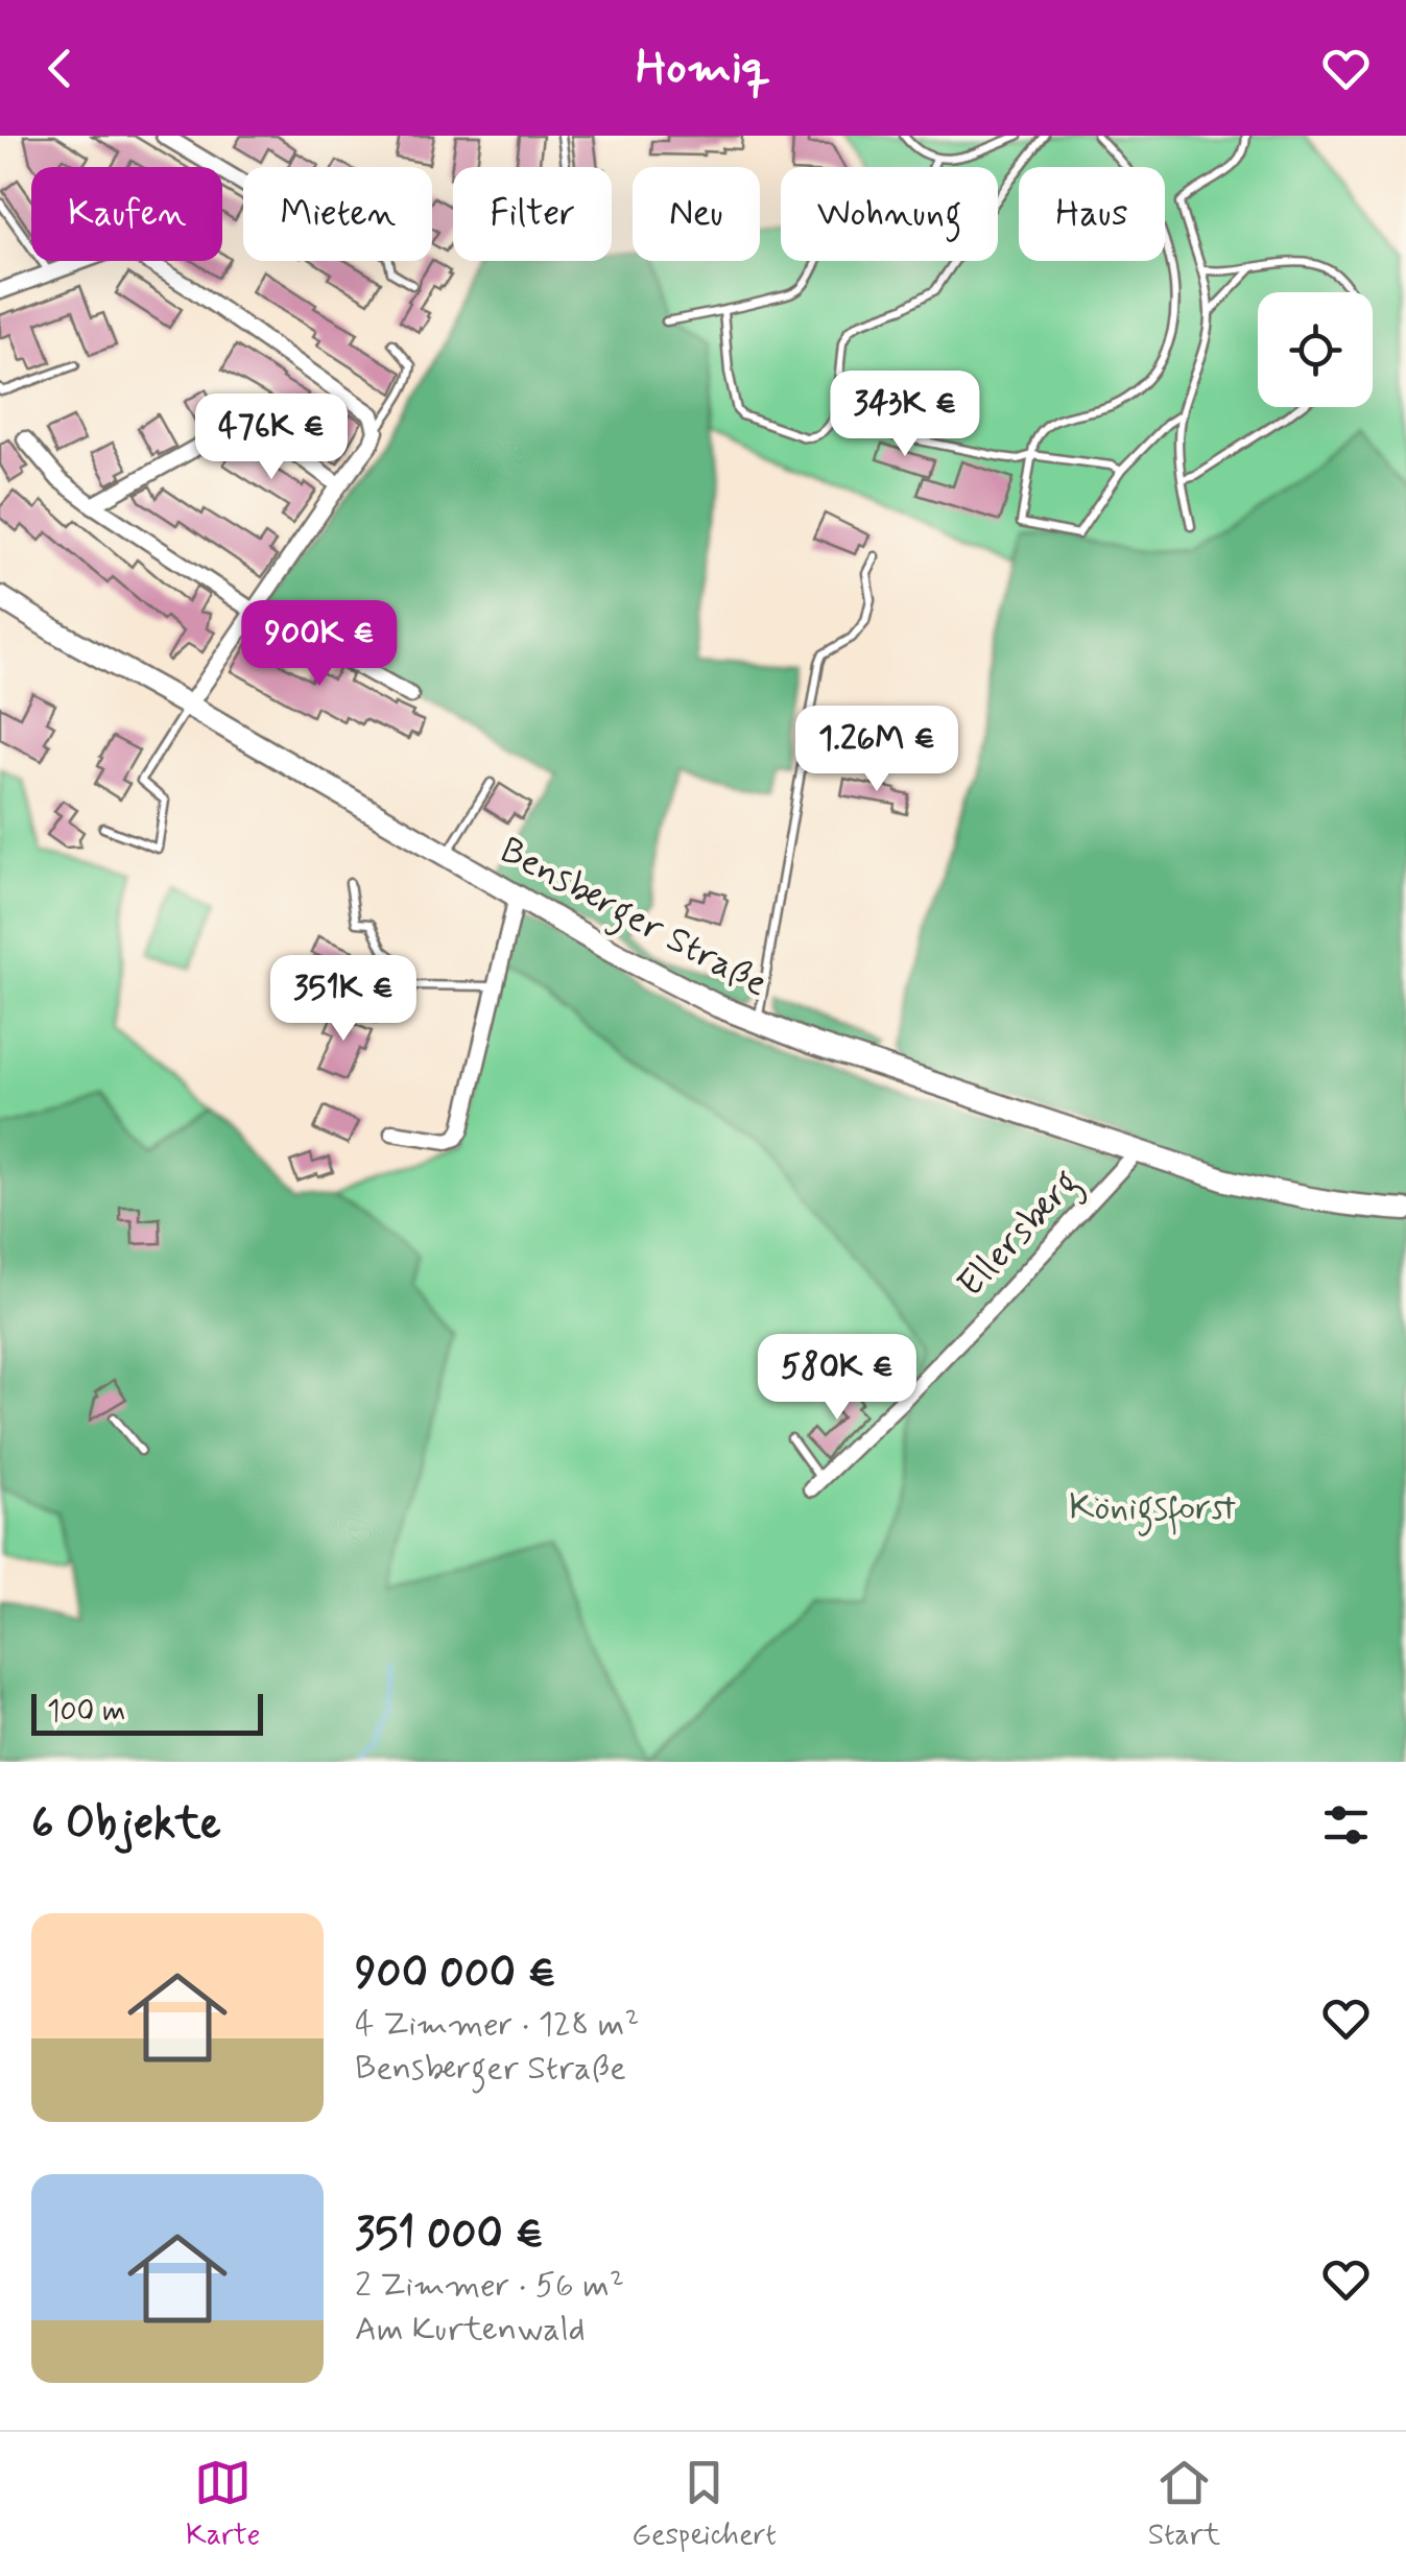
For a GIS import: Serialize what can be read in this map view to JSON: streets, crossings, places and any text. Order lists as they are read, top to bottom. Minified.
{"streets":{"main road":["Bensberger Straße"],"street":["Ellersberg"]},"crossings":[["Bensberger Straße","Ellersberg"]],"parks":["Königsforst"],"scale_bar":"100 m","page":{"header":"Homiq","chip":["Kaufen","Mieten","Filter","Neu","Wohnung","Haus"],"price":["343K €","476K €","900K €","1.26M €","351K €","580K €"],"scale":"100 m","heading":"6 Objekte","list":[{"name":"900 000 €","note":"4 Zimmer · 128 m² · Bensberger Straße"},{"name":"351 000 €","note":"2 Zimmer · 56 m² · Am Kurtenwald"}],"tabs":["Karte","Gespeichert","Start"]}}
